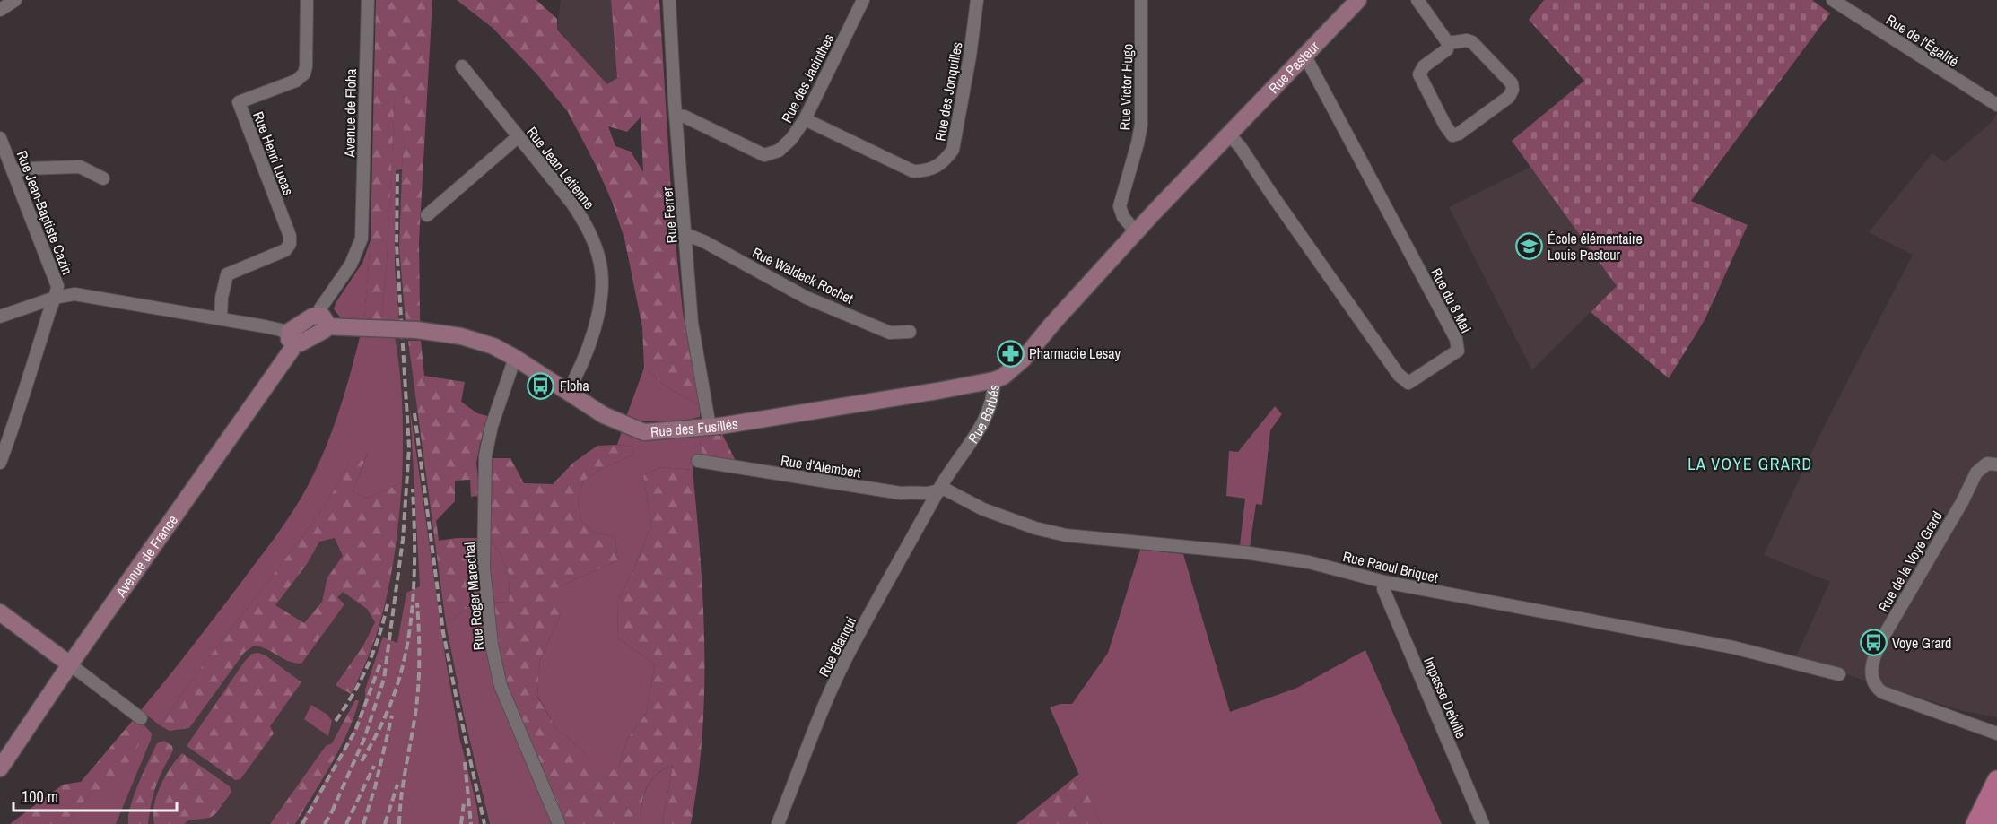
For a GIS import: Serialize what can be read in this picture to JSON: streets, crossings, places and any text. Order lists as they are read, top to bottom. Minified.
{"streets":{"street":["Rue de l'Égalité","Rue Pasteur","Rue des Jacinthes","Rue Victor Hugo","Rue des Jonquilles","Avenue de Floha","Rue Henri Lucas","Rue Jean Letienne","Rue Jean-Baptiste Cazin","Rue Ferrer","Rue Waldeck Rochet","Rue du 8 Mai","Rue Barbés","Rue des Fusillés","Rue d'Alembert","Avenue de France","Rue de la Voye Grard","Rue Raoul Briquet","Rue Roger Marechal","Rue Blanqui","Impasse Delville"]},"crossings":[["Rue Pasteur","Rue Victor Hugo"],["Rue Pasteur","Rue du 8 Mai"],["Rue Pasteur","Rue Barbés"],["Rue des Jacinthes","Rue des Jonquilles"],["Rue des Jacinthes","Rue Ferrer"],["Rue Victor Hugo","Rue Barbés"],["Avenue de Floha","Rue des Fusillés"],["Rue Jean Letienne","Rue des Fusillés"],["Rue Ferrer","Rue Waldeck Rochet"],["Rue Ferrer","Rue des Fusillés"],["Rue Barbés","Rue des Fusillés"],["Rue Barbés","Rue d'Alembert"],["Rue Barbés","Rue Raoul Briquet"],["Rue Barbés","Rue Blanqui"],["Rue des Fusillés","Rue Roger Marechal"],["Rue d'Alembert","Rue Raoul Briquet"],["Rue d'Alembert","Rue Blanqui"],["Rue Raoul Briquet","Rue Blanqui"],["Rue Raoul Briquet","Impasse Delville"]],"districts":["LA VOYE GRARD"],"places":{"school or university":["École élémentaire Louis Pasteur"],"pharmacy":["Pharmacie Lesay"],"bus stop":["Floha","Voye Grard"]},"scale_bar":"100 m"}
